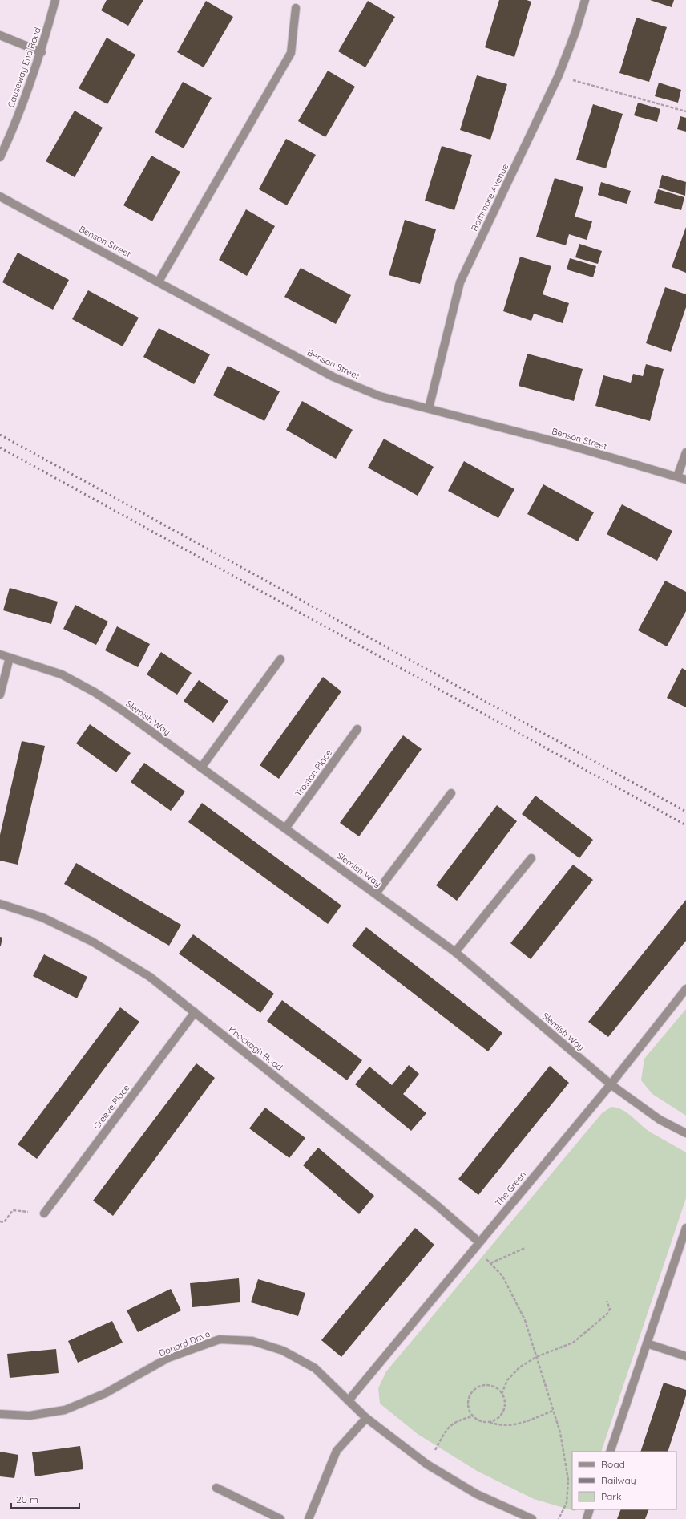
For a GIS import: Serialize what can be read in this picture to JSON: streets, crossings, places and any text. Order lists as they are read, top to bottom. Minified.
{"streets":{"street":["Causeway End Road","Rathmore Avenue","Benson Street","Slemish Way","Trostan Place","Knockagh Road","Creeve Place","The Green","Donard Drive"]},"crossings":[["Rathmore Avenue","Benson Street"],["Slemish Way","Trostan Place"],["Slemish Way","The Green"],["Knockagh Road","Creeve Place"],["Knockagh Road","The Green"],["The Green","Donard Drive"]],"legend":["Road","Railway","Park"],"scale_bar":"20 m"}
